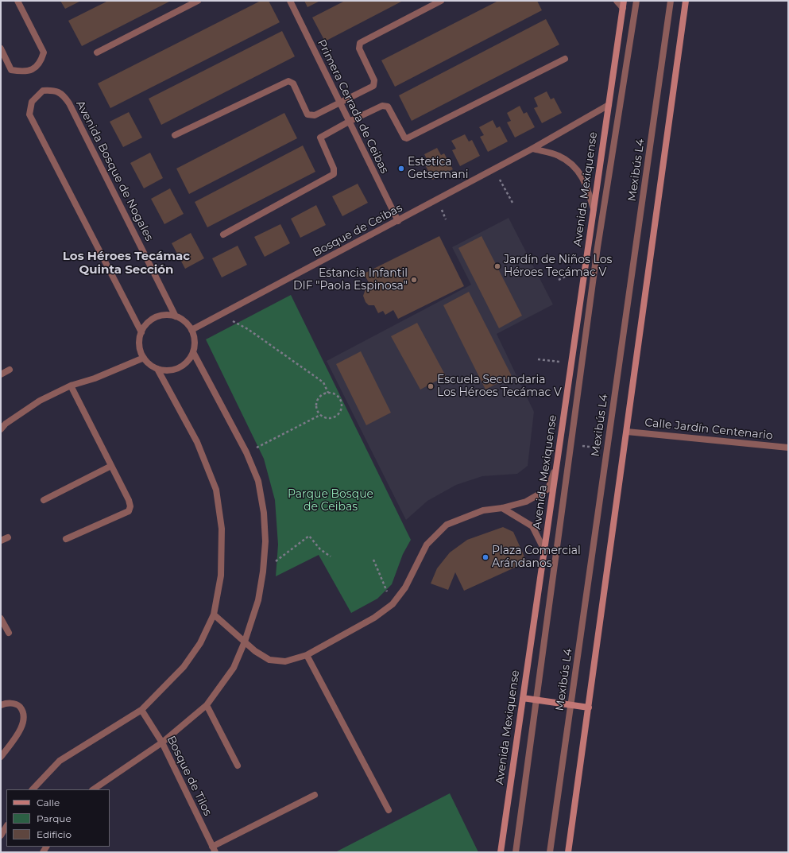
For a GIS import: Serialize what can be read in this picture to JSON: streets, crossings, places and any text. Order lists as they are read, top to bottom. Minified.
{"streets":{"main road":["Avenida Mexiquense"],"street":["Primera Cerrada de Ceibas","Mexibús L4","Avenida Bosque de Nogales","Bosque de Ceibas","Calle Jardín Centenario","Bosque de Tilos"]},"crossings":[["Primera Cerrada de Ceibas","Bosque de Ceibas"],["Avenida Bosque de Nogales","Bosque de Ceibas"],["Avenida Mexiquense","Bosque de Ceibas"]],"districts":["Los Héroes Tecámac Quinta Sección"],"parks":["Parque Bosque de Ceibas"],"places":["Estetica Getsemani","Jardín de Niños Los Héroes Tecámac V","Estancia Infantil DIF \"Paola Espinosa\"","Escuela Secundaria Los Héroes Tecámac V","Plaza Comercial Arándanos"],"legend":["Calle","Parque","Edificio"]}
